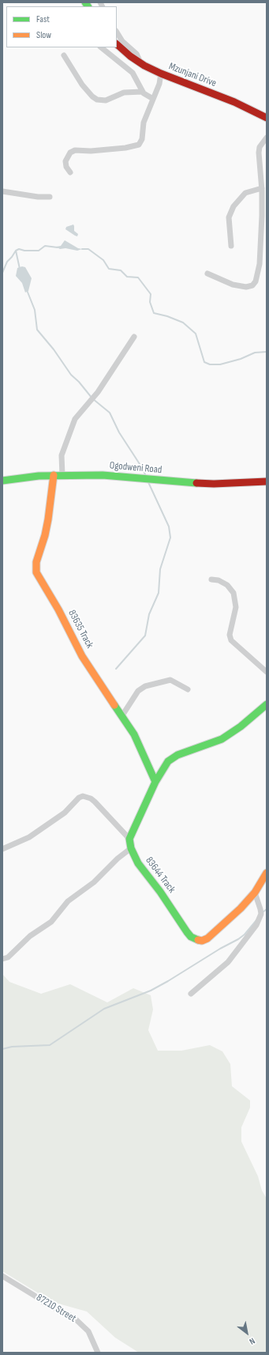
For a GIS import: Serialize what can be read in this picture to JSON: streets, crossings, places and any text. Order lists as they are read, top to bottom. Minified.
{"streets":{"street":["Mzunjani Drive","Ogodweni Road","83635 Track","83644 Track","87210 Street"]},"crossings":[["Ogodweni Road","83635 Track"]],"legend":["Fast","Slow"],"north":"bottom right"}
